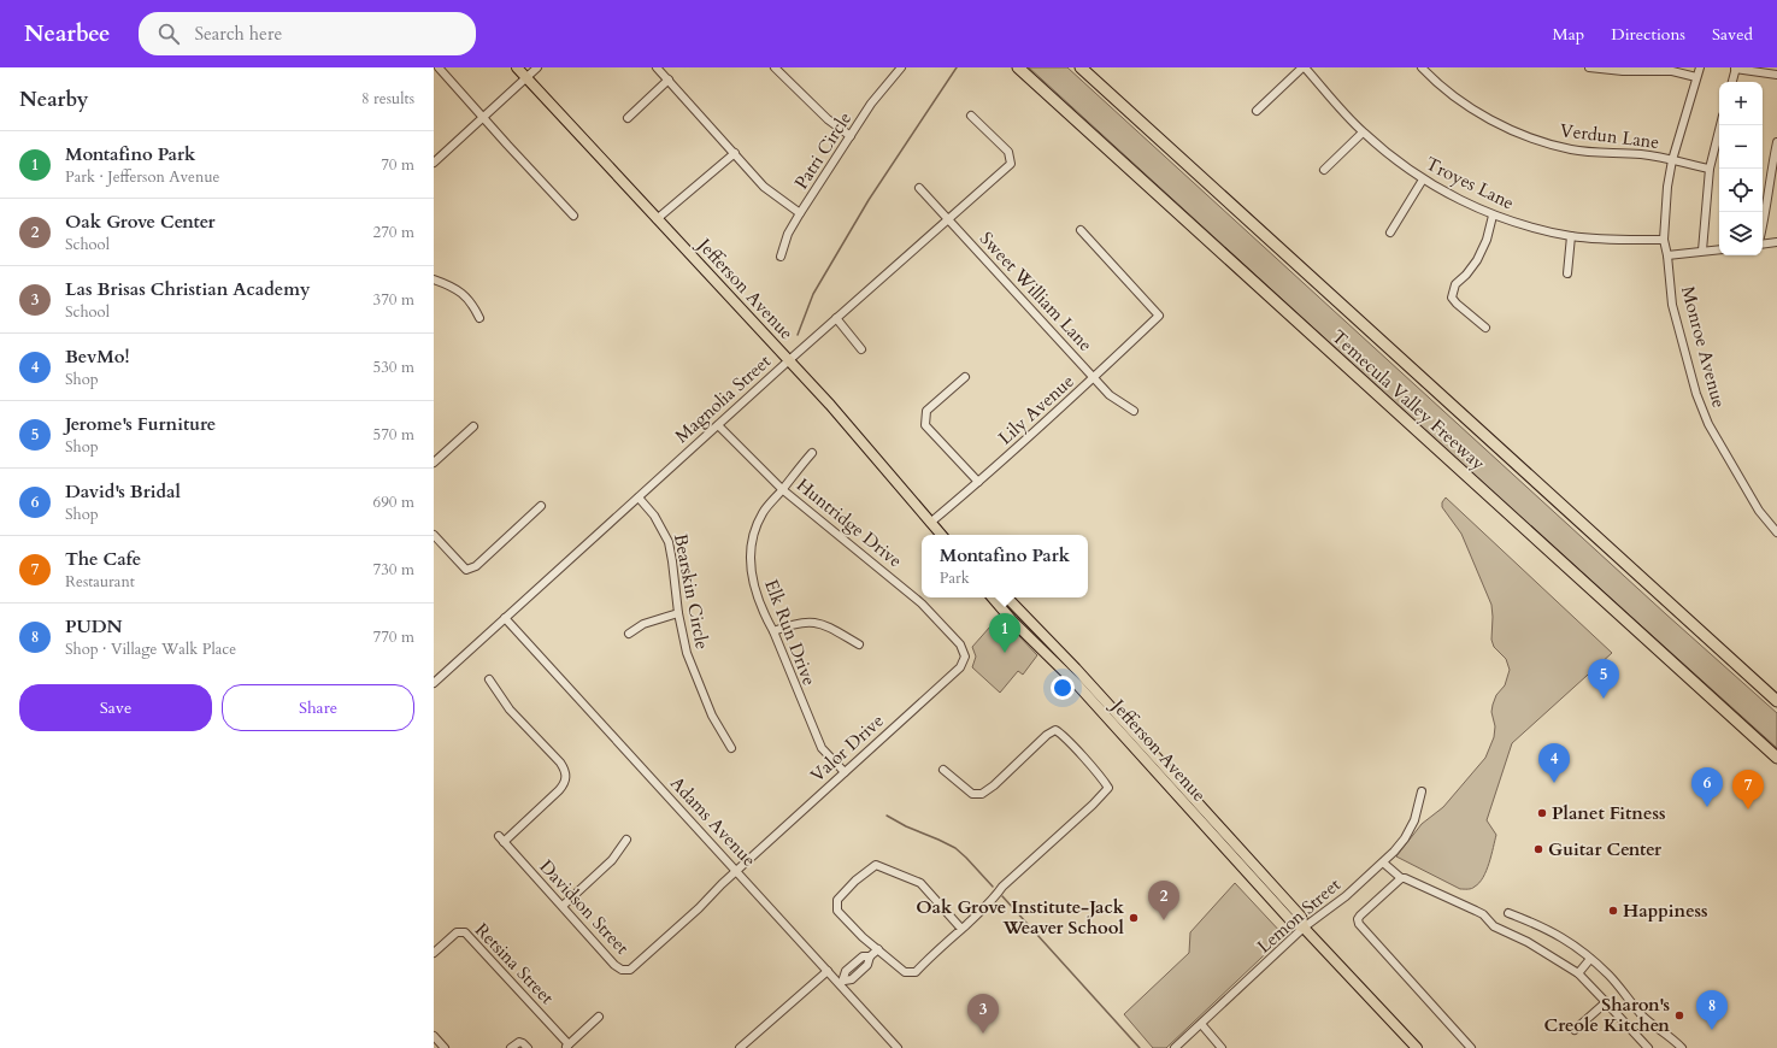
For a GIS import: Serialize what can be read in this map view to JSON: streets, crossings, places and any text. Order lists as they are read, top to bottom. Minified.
{"streets":{"highway":["Temecula Valley Freeway"],"main road":["Jefferson Avenue"],"street":["Verdun Lane","Patri Circle","Troyes Lane","Sweet William Lane","Monroe Avenue","Magnolia Street","Lily Avenue","Huntridge Drive","Bearskin Circle","Elk Run Drive","Valor Drive","Adams Avenue","Davidson Street","Lemon Street","Retsina Street"]},"crossings":[["Verdun Lane","Monroe Avenue"],["Troyes Lane","Monroe Avenue"],["Jefferson Avenue","Magnolia Street"],["Jefferson Avenue","Lily Avenue"],["Jefferson Avenue","Lemon Street"],["Sweet William Lane","Magnolia Street"],["Sweet William Lane","Lily Avenue"],["Magnolia Street","Huntridge Drive"],["Magnolia Street","Bearskin Circle"],["Magnolia Street","Adams Avenue"],["Huntridge Drive","Elk Run Drive"],["Huntridge Drive","Valor Drive"],["Elk Run Drive","Valor Drive"],["Valor Drive","Adams Avenue"],["Valor Drive","Davidson Street"],["Adams Avenue","Davidson Street"]],"places":["Planet Fitness","Guitar Center","Happiness","Oak Grove Institute-Jack Weaver School","Sharon's Creole Kitchen"],"page":{"header":"Nearbee","search":"Search here","nav":["Map","Directions","Saved"],"heading":["Nearby","8 results"],"map_buttons":["+","−"],"list":[{"mark":"1","name":"Montafino Park","note":"Park · Jefferson Avenue","value":"70 m"},{"mark":"2","name":"Oak Grove Center","note":"School","value":"270 m"},{"mark":"3","name":"Las Brisas Christian Academy","note":"School","value":"370 m"},{"mark":"4","name":"BevMo!","note":"Shop","value":"530 m"},{"mark":"5","name":"Jerome's Furniture","note":"Shop","value":"570 m"},{"mark":"6","name":"David's Bridal","note":"Shop","value":"690 m"},{"mark":"7","name":"The Cafe","note":"Restaurant","value":"730 m"},{"mark":"8","name":"PUDN","note":"Shop · Village Walk Place","value":"770 m"}],"popup":["Montafino Park","Park"],"pins":["1","5","4","6","7","2","8","3"],"buttons":["Save","Share"]}}
